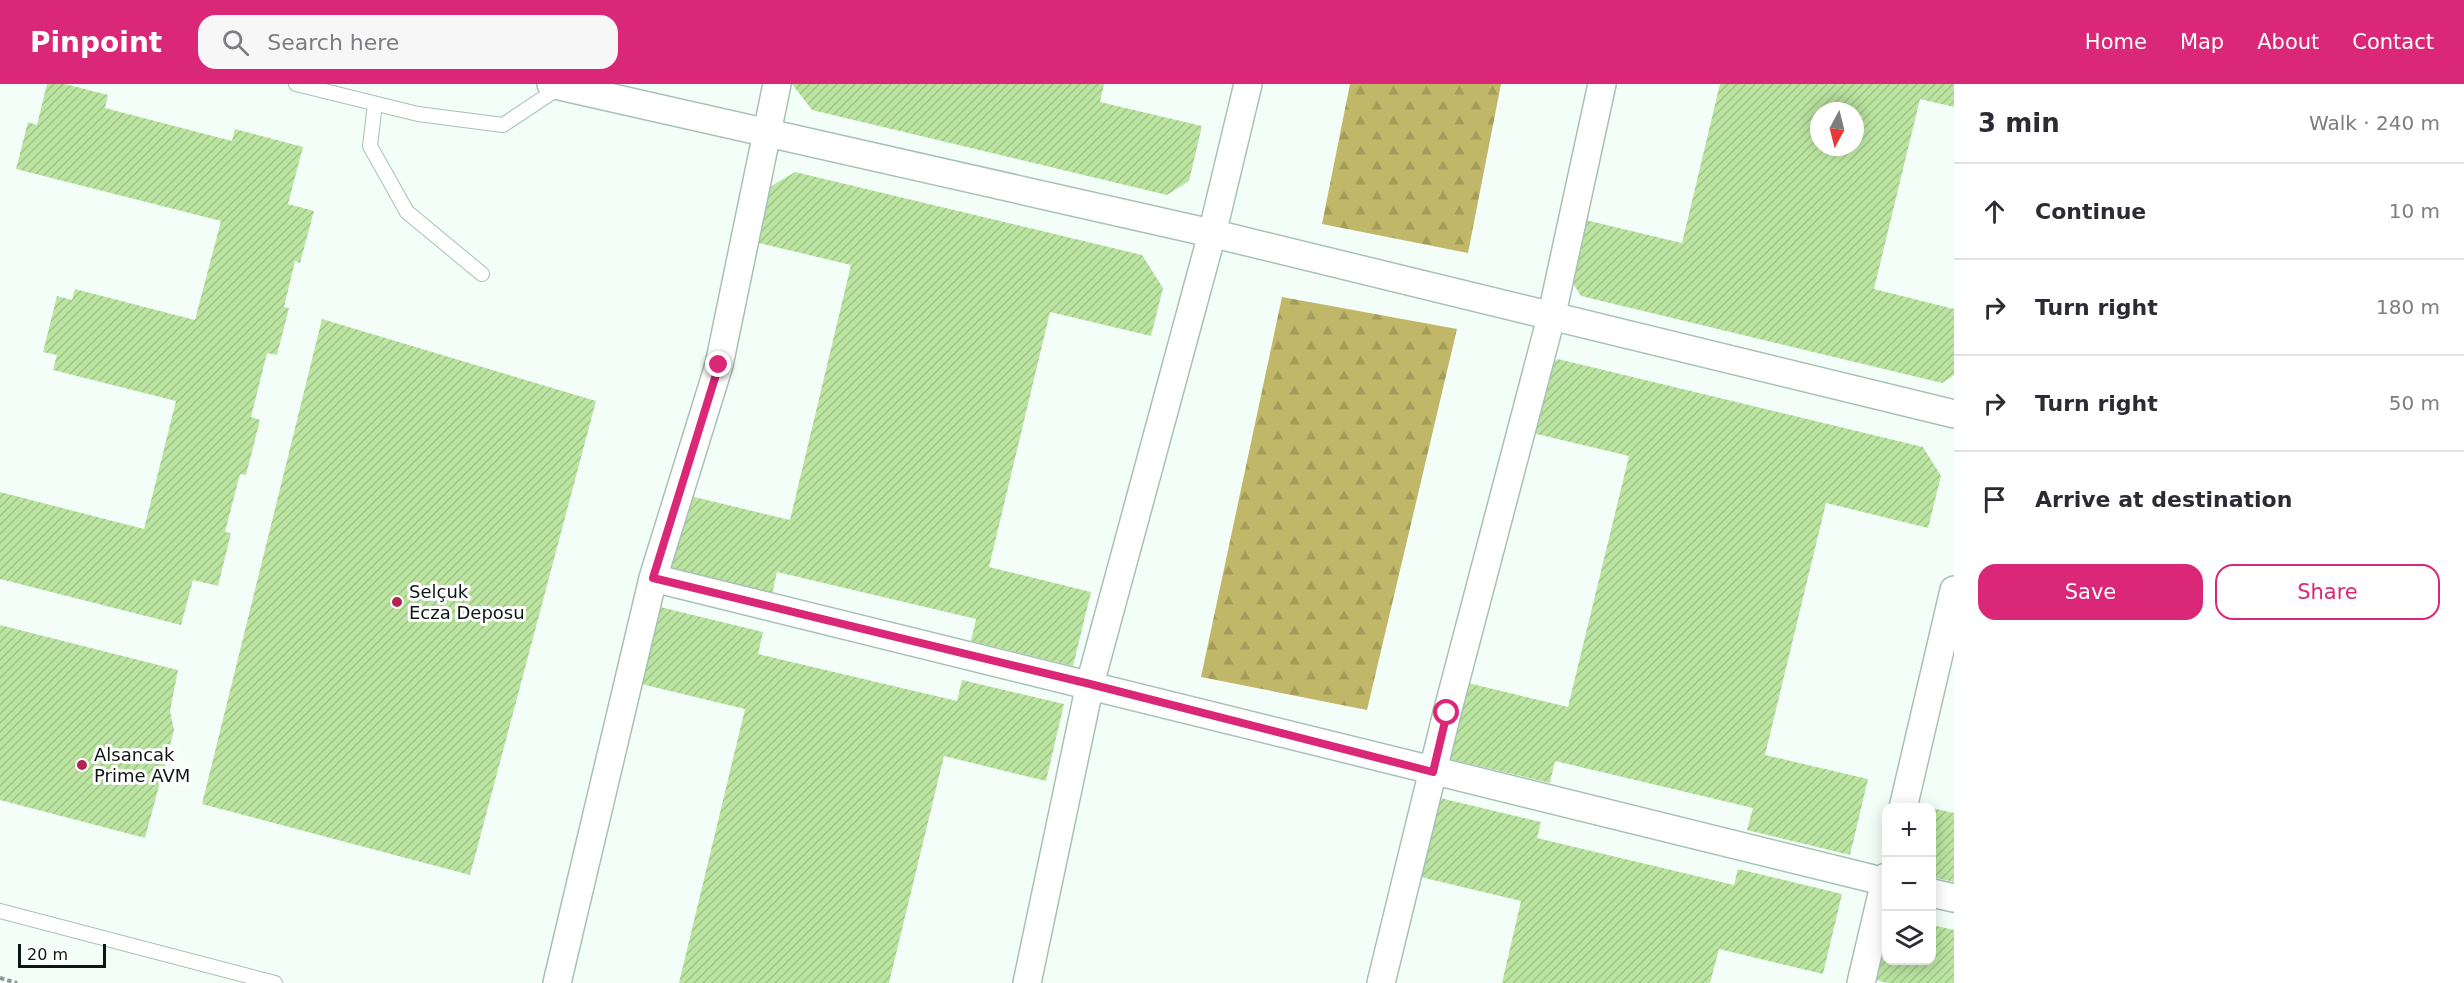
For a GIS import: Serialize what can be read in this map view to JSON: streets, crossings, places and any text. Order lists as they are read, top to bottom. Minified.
{"places":["Selçuk Ecza Deposu","Alsancak Prime AVM"],"scale_bar":"20 m","north":"bottom","page":{"header":"Pinpoint","search":"Search here","nav":["Home","Map","About","Contact"],"heading":["3 min","Walk · 240 m"],"list":[["Continue","10 m"],["Turn right","180 m"],["Turn right","50 m"],"Arrive at destination"],"buttons":["Save","Share"],"map_buttons":["+","−"],"scale":"20 m"}}
